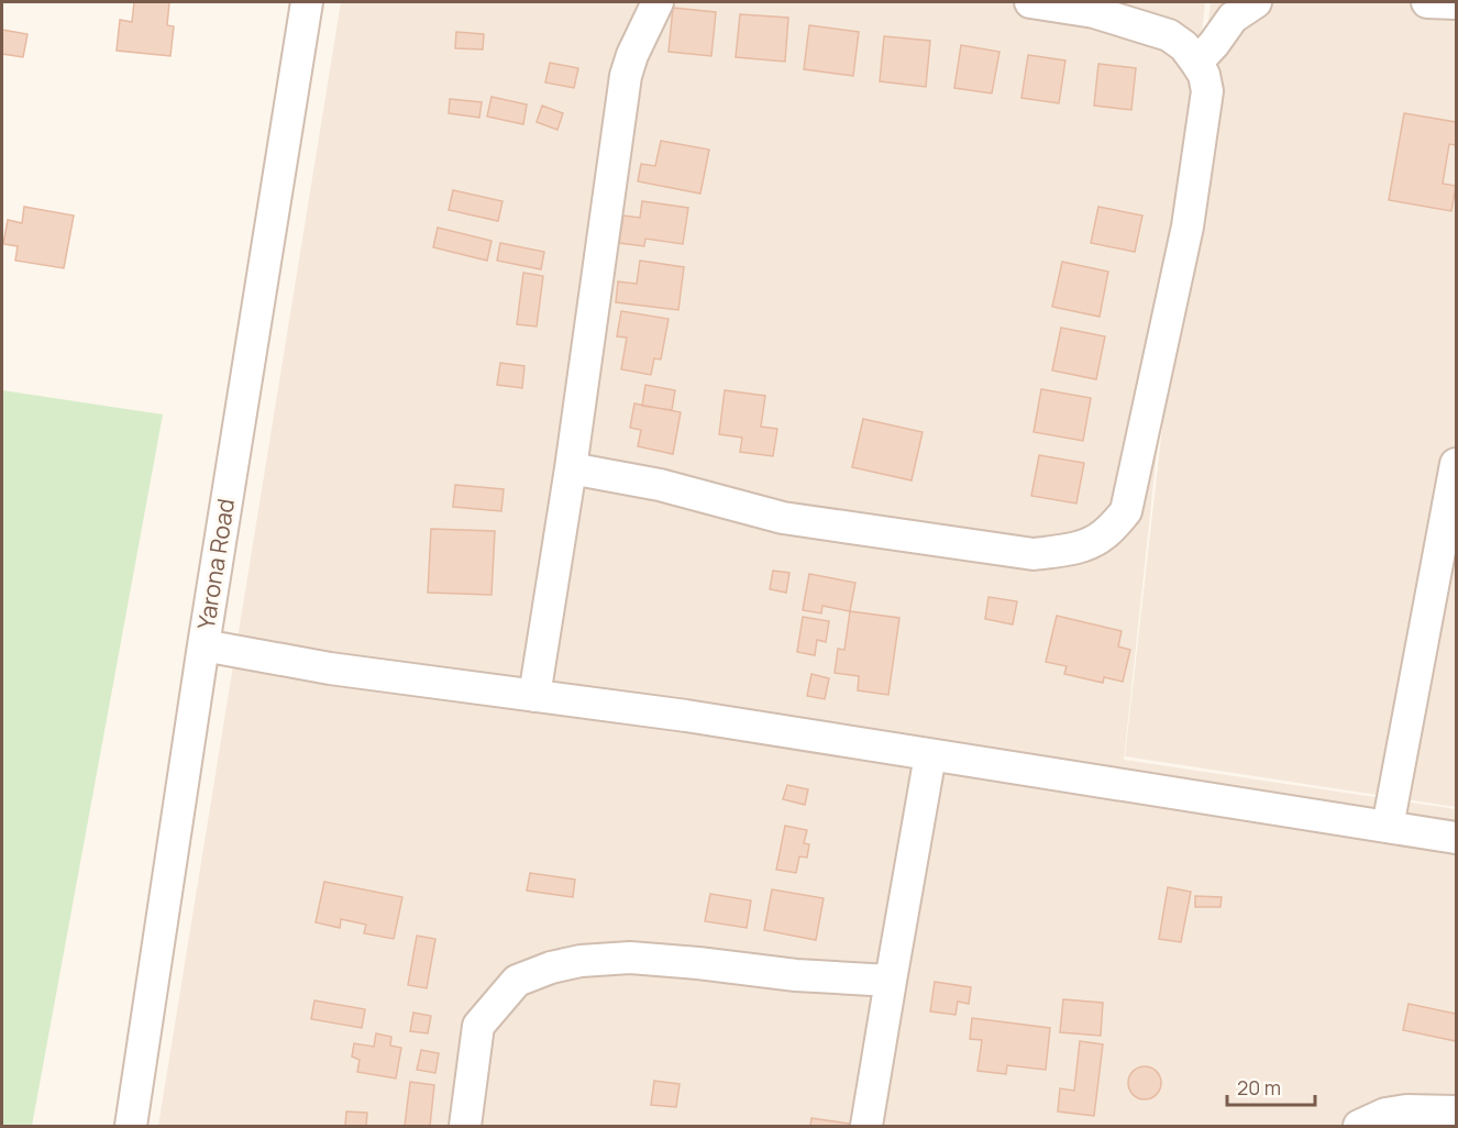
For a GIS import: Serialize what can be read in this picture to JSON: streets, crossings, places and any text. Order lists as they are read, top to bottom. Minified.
{"streets":{"street":["Yarona Road"]},"scale_bar":"20 m"}
